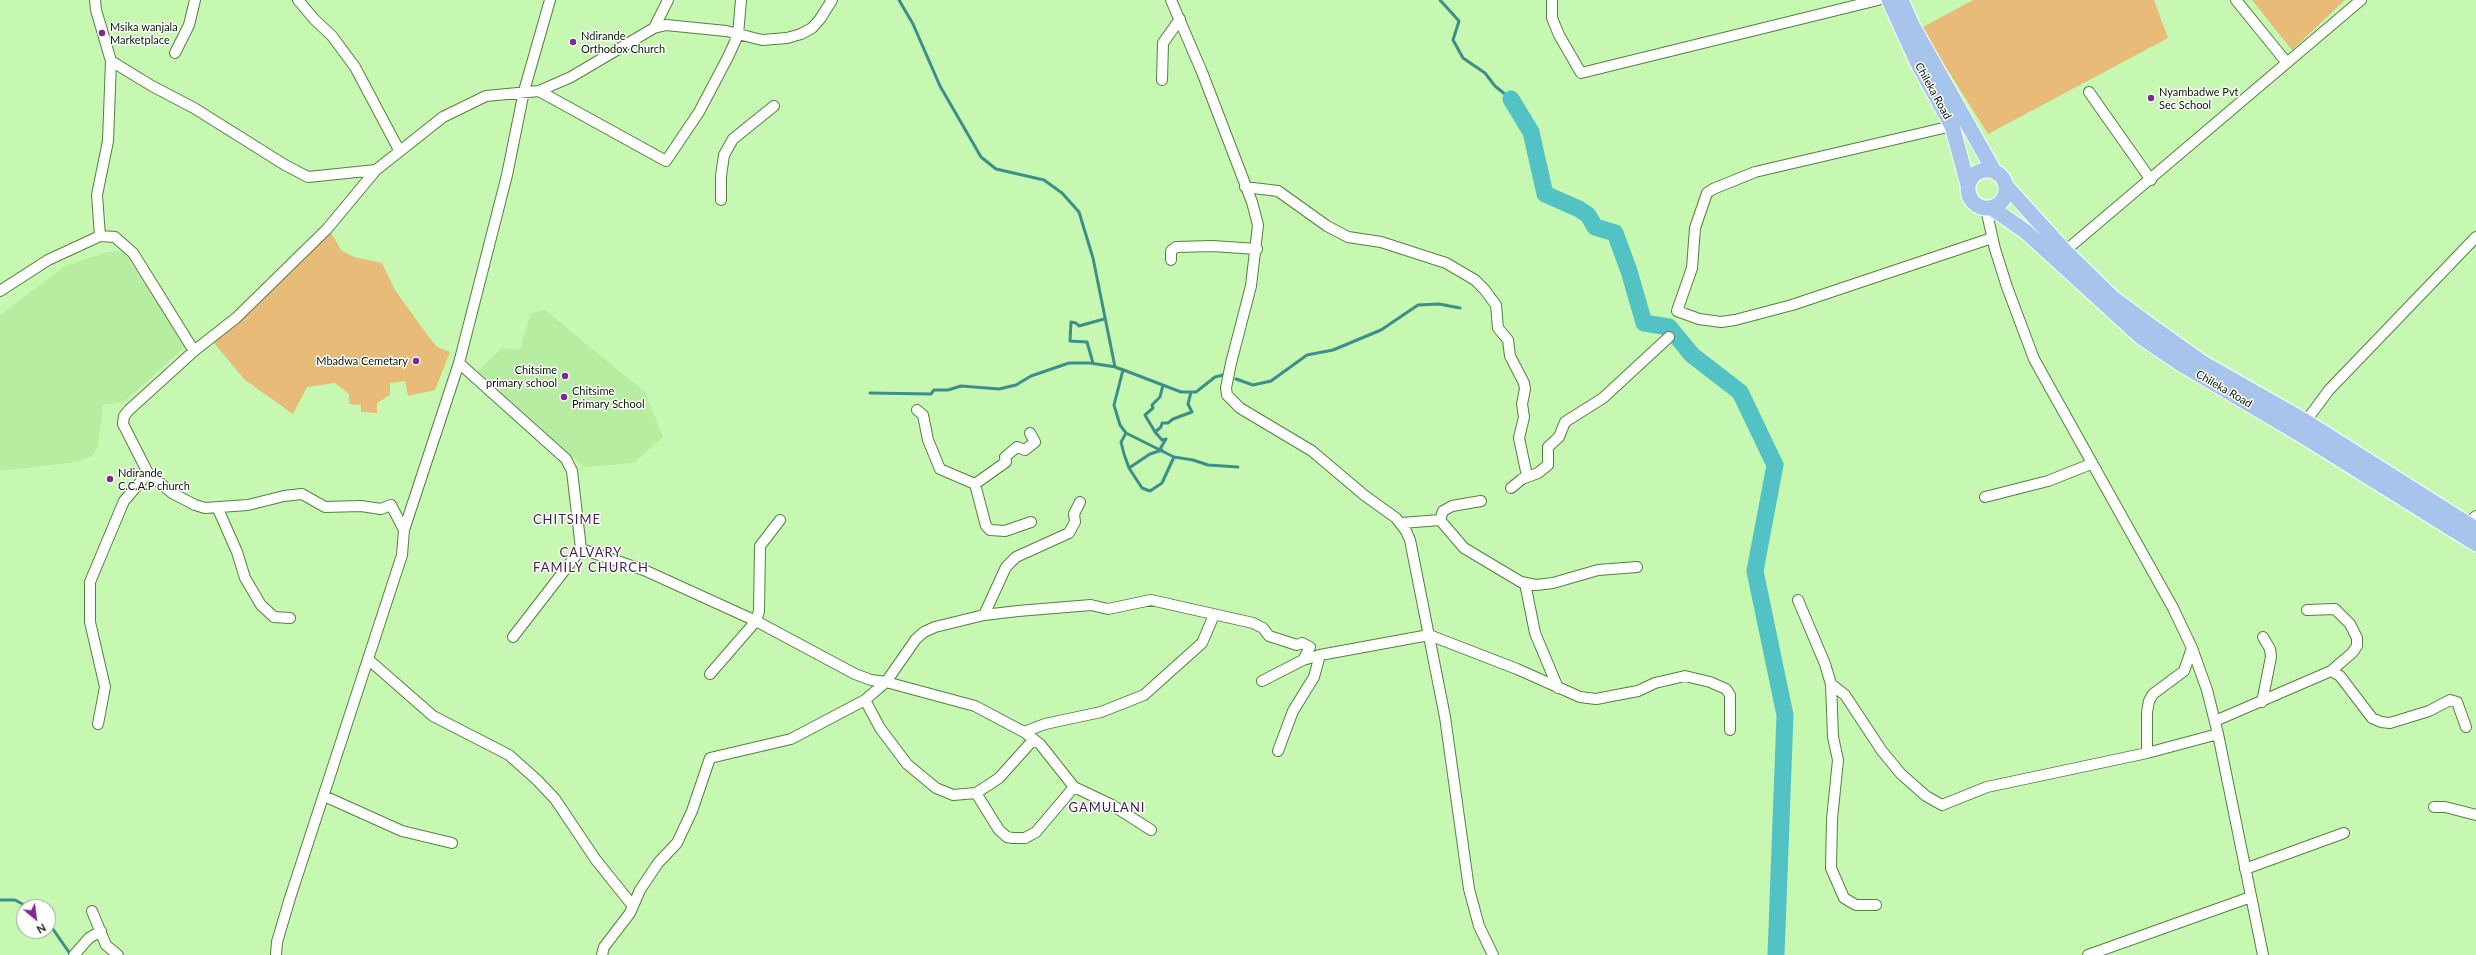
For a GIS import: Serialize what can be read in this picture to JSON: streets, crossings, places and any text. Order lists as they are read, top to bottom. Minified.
{"streets":{"highway":["Chileka Road"]},"districts":["CHITSIME","CALVARY FAMILY CHURCH","GAMULANI"],"places":["Msika wanjala Marketplace","Ndirande Orthodox Church","Nyambadwe Pvt Sec School","Mbadwa Cemetary","Chitsime primary school","Chitsime Primary School","Ndirande C.C.A.P church"],"north":"bottom right"}
